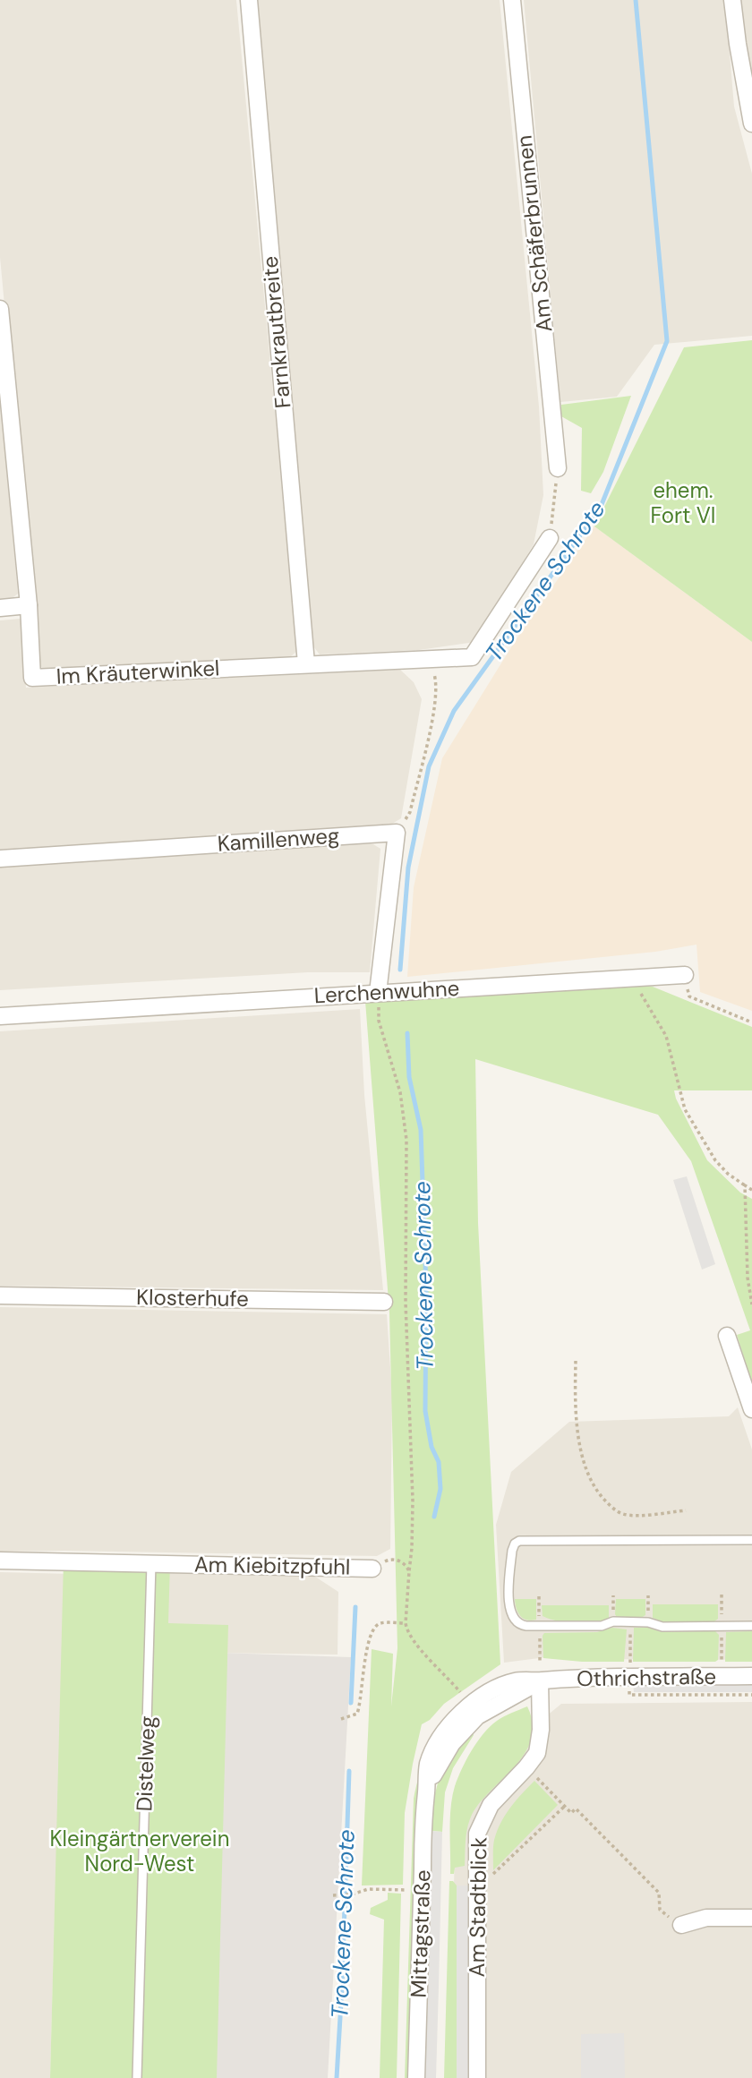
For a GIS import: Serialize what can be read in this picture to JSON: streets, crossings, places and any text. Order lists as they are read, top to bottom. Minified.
{"streets":{"street":["Am Schäferbrunnen","Farnkrautbreite","Im Kräuterwinkel","Kamillenweg","Lerchenwuhne","Klosterhufe","Am Kiebitzpfuhl","Othrichstraße","Am Stadtblick","Mittagstraße"],"lane":["Distelweg"]},"crossings":[["Farnkrautbreite","Im Kräuterwinkel"],["Am Kiebitzpfuhl","Distelweg"],["Othrichstraße","Am Stadtblick"],["Othrichstraße","Mittagstraße"],["Am Stadtblick","Mittagstraße"]],"water":["Trockene Schrote"],"parks":["ehem. Fort VI","Kleingärtnerverein Nord-West"]}
